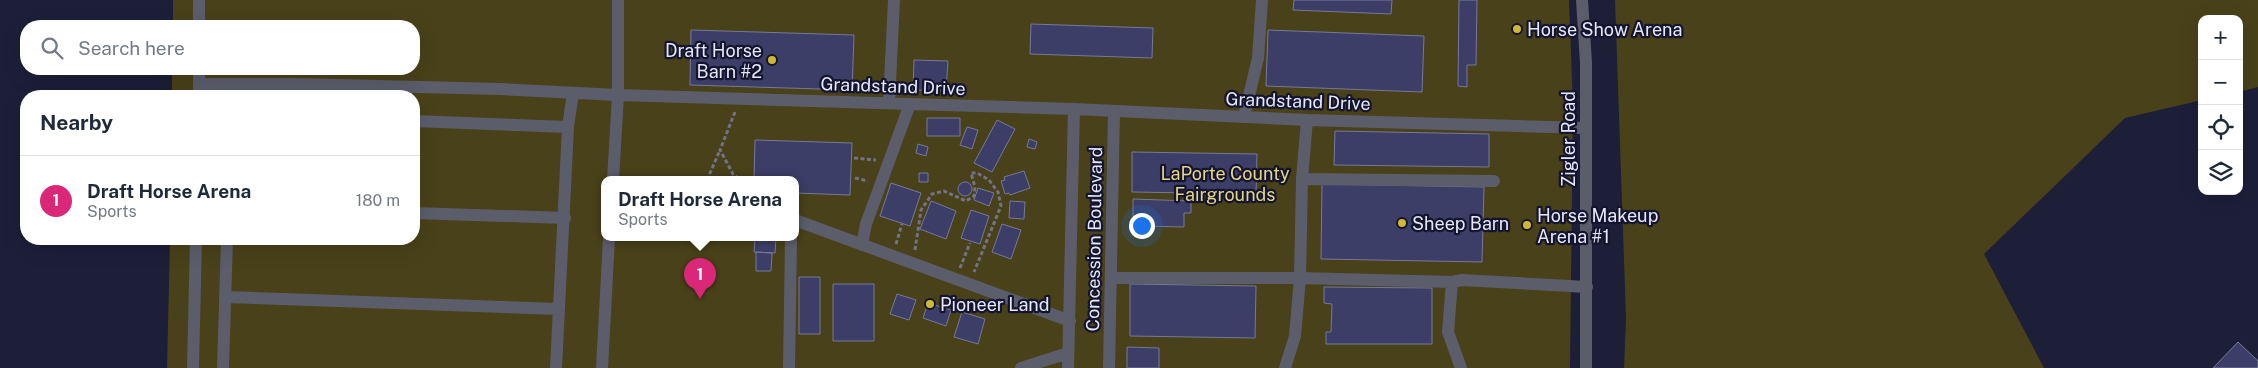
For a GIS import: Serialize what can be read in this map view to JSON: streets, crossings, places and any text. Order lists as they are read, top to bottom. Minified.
{"streets":{"street":["Grandstand Drive","Zigler Road","Concession Boulevard"]},"crossings":[["Grandstand Drive","Zigler Road"],["Grandstand Drive","Concession Boulevard"]],"parks":["LaPorte County Fairgrounds"],"places":["Horse Show Arena","Draft Horse Barn #2","Sheep Barn","Horse Makeup Arena #1","Pioneer Land"],"page":{"map_buttons":["+","−"],"search":"Search here","heading":"Nearby","list":[{"mark":"1","name":"Draft Horse Arena","note":"Sports","value":"180 m"}],"popup":["Draft Horse Arena","Sports"],"pins":"1"}}
